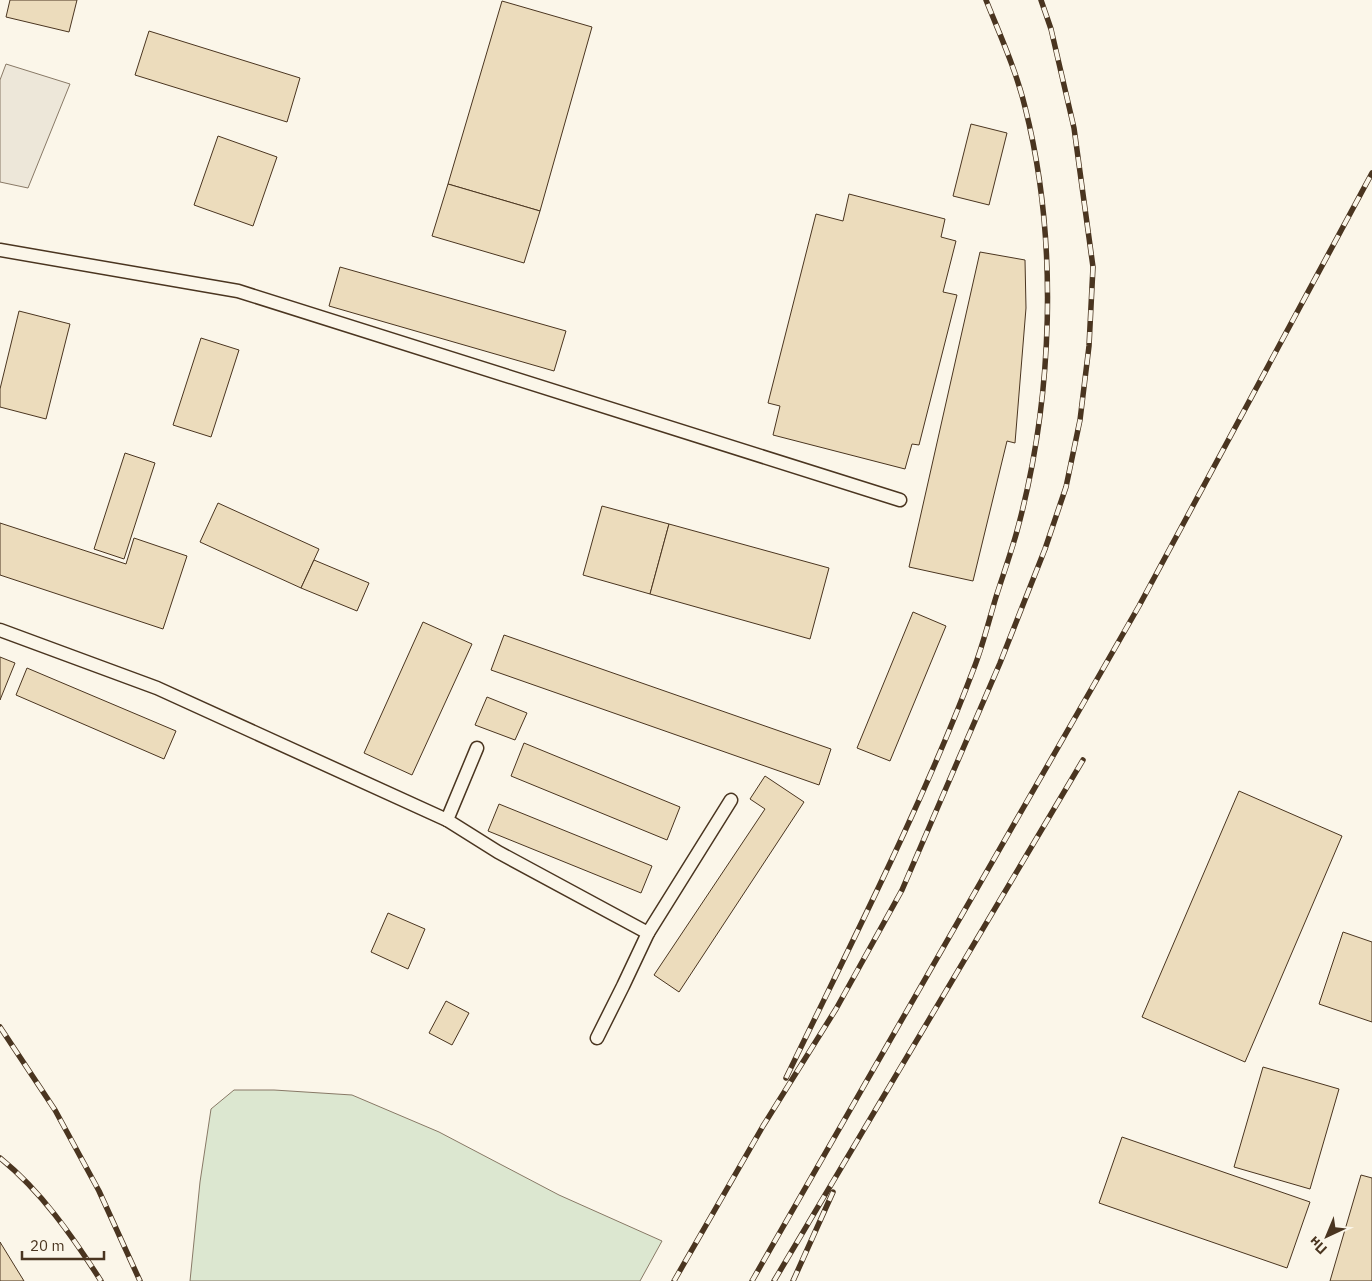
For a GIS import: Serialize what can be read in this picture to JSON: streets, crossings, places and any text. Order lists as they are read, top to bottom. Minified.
{"scale_bar":"20 m","north":"bottom left"}
